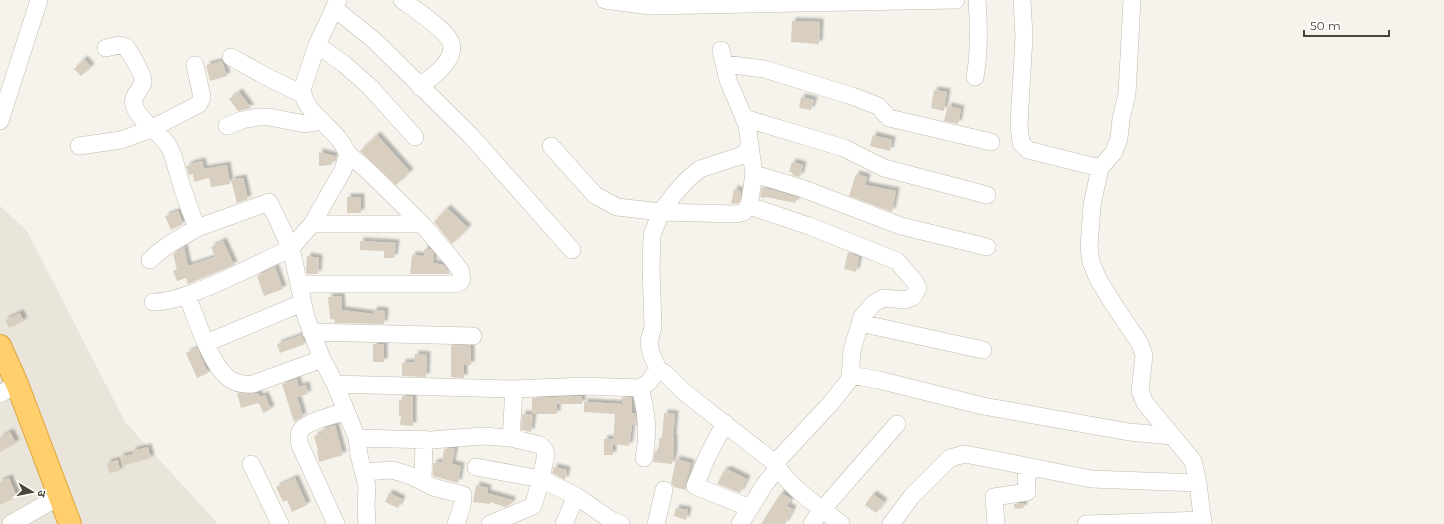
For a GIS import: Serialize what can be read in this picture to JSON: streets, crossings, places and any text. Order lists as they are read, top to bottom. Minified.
{"scale_bar":"50 m","north":"right"}
